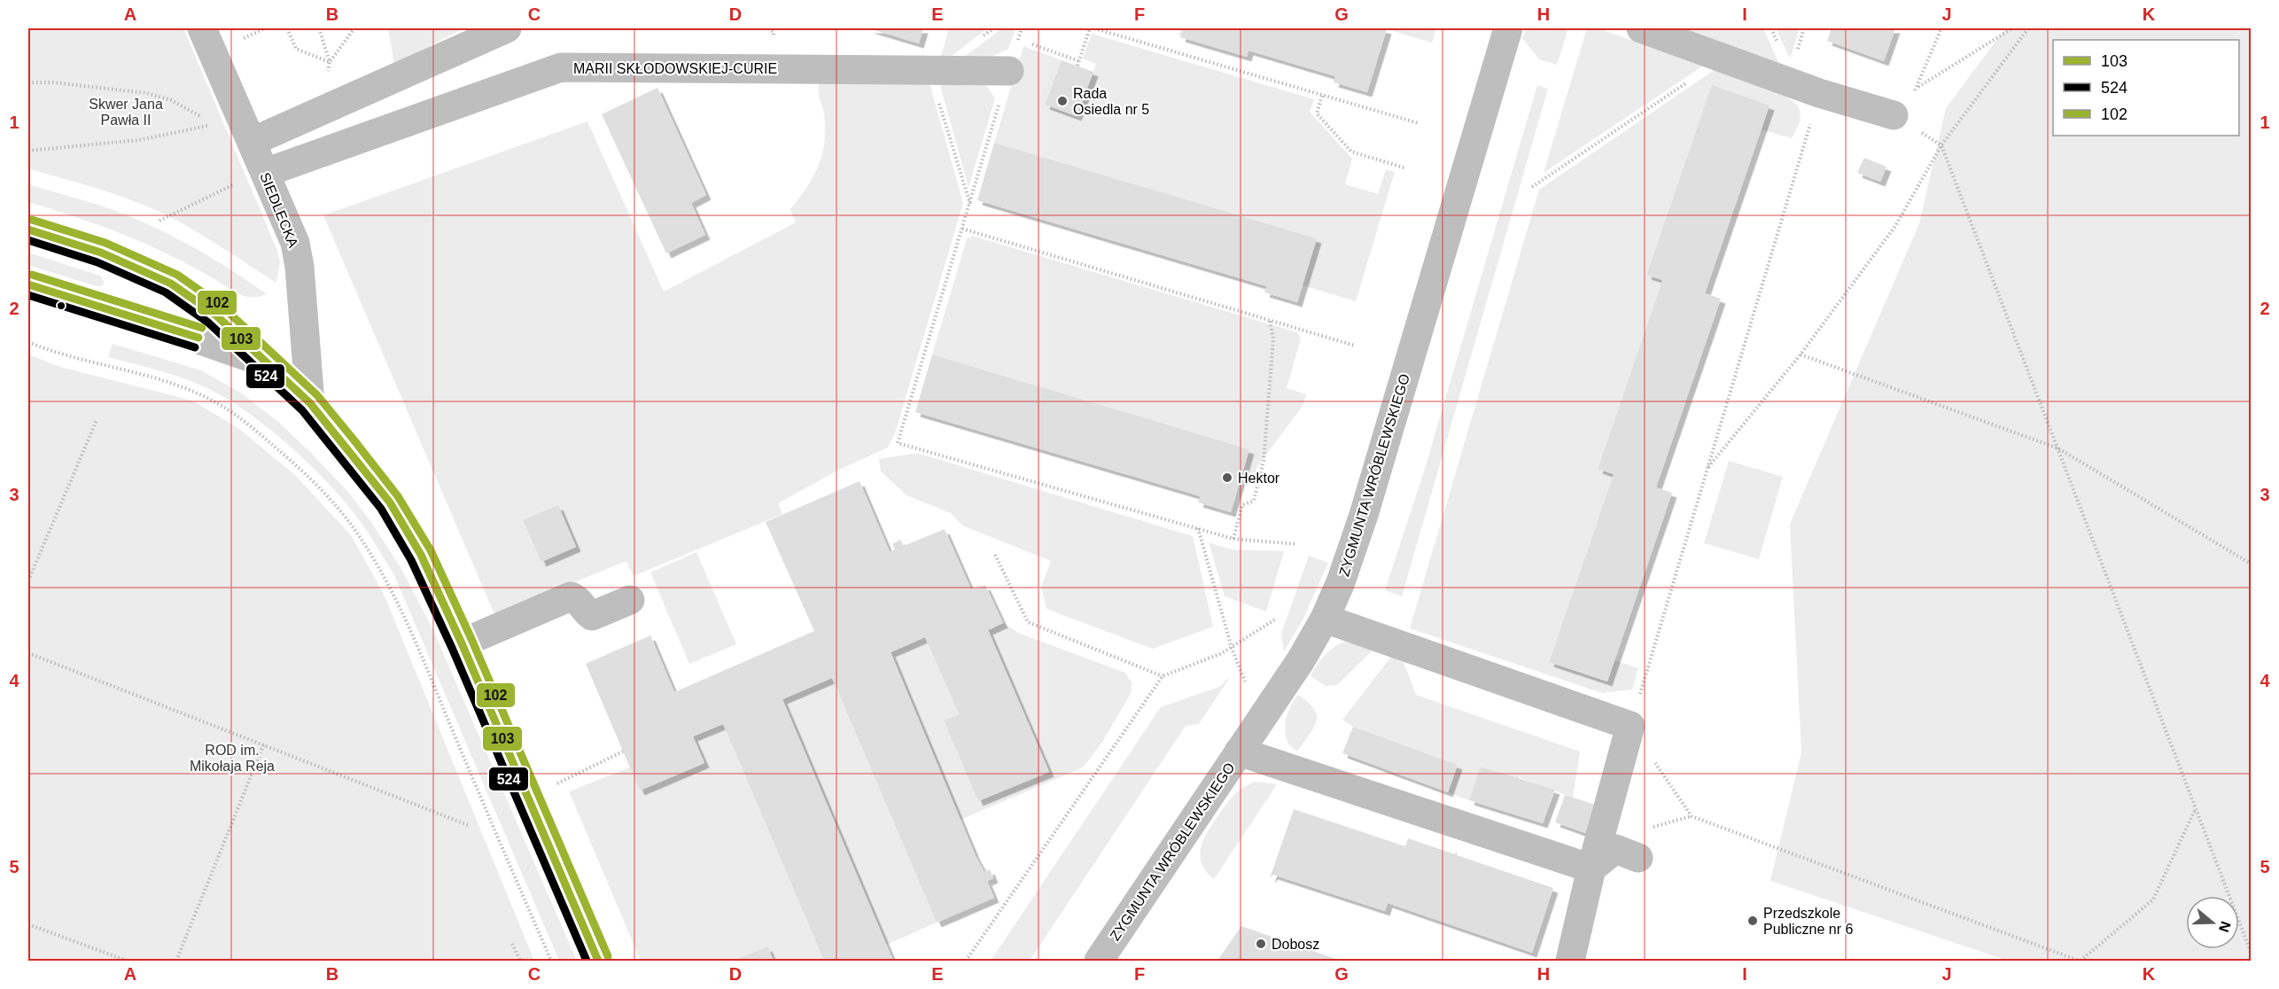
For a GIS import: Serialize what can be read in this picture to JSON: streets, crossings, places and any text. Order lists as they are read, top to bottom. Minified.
{"streets":{"street":["MARII SKŁODOWSKIEJ-CURIE","SIEDLECKA","ZYGMUNTA WRÓBLEWSKIEGO"]},"crossings":[["MARII SKŁODOWSKIEJ-CURIE","SIEDLECKA"]],"parks":["Skwer Jana Pawła II","ROD im. Mikołaja Reja"],"places":["Rada Osiedla nr 5","Hektor","Przedszkole Publiczne nr 6","Dobosz"],"lines":["transit line 102","transit line 103","transit line 524"],"legend":["103","524","102"],"north":"right","grid":{"columns":["A","B","C","D","E","F","G","H","I","J","K"],"rows":["1","2","3","4","5"]}}
